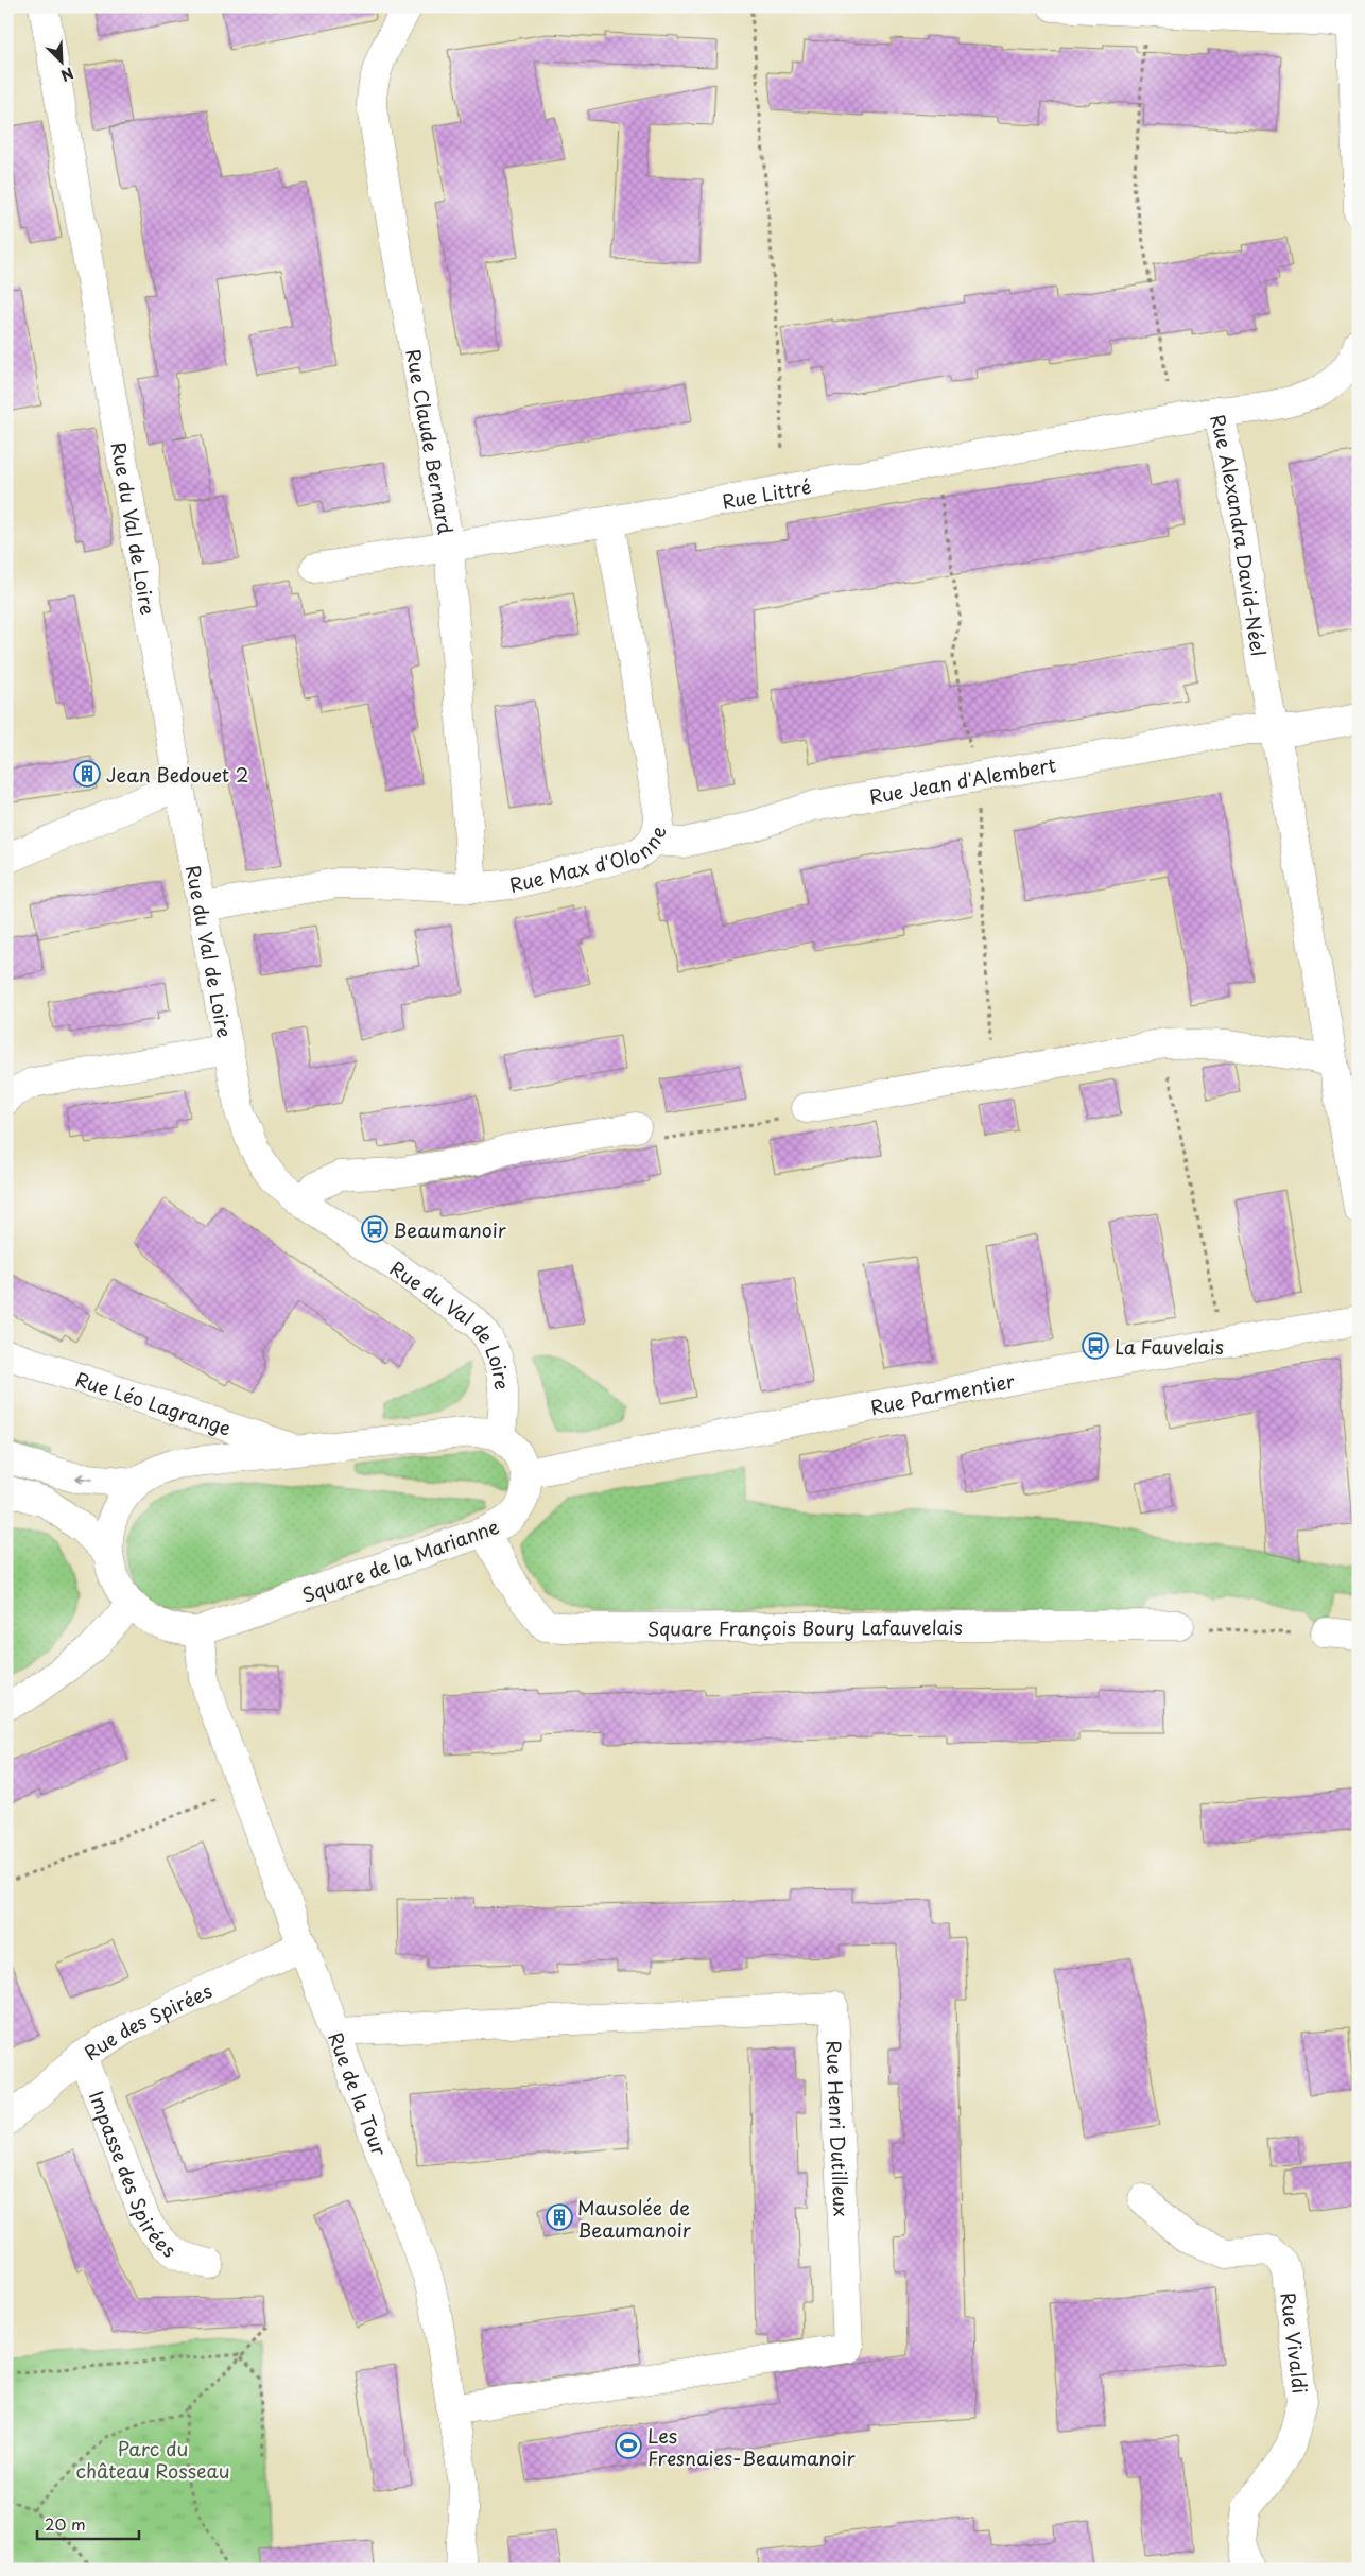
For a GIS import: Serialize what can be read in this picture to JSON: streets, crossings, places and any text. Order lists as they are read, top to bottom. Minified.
{"streets":{"street":["Rue Claude Bernard","Rue Littré","Rue du Val de Loire","Rue Alexandra David-Néel","Rue Jean d'Alembert","Rue Max d'Olonne","Rue Parmentier","Rue Léo Lagrange","Square de la Marianne","Square François Boury Lafauvelais","Rue des Spirées","Rue de la Tour","Rue Henri Dutilleux","Impasse des Spirées","Rue Vivaldi"]},"crossings":[["Rue Claude Bernard","Rue Littré"],["Rue Claude Bernard","Rue Max d'Olonne"],["Rue Littré","Rue Alexandra David-Néel"],["Rue Littré","Rue Max d'Olonne"],["Rue du Val de Loire","Rue Max d'Olonne"],["Rue du Val de Loire","Square de la Marianne"],["Rue Alexandra David-Néel","Rue Jean d'Alembert"],["Rue Jean d'Alembert","Rue Max d'Olonne"],["Rue Parmentier","Square de la Marianne"],["Rue Léo Lagrange","Square de la Marianne"],["Square de la Marianne","Square François Boury Lafauvelais"],["Square de la Marianne","Rue de la Tour"],["Rue des Spirées","Rue de la Tour"],["Rue des Spirées","Impasse des Spirées"],["Rue de la Tour","Rue Henri Dutilleux"]],"parks":["Parc du château Rosseau"],"places":{"building":["Jean Bedouet 2","Mausolée de Beaumanoir"],"bus stop":["Beaumanoir","La Fauvelais"],"sports":["Les Fresnaies-Beaumanoir"]},"scale_bar":"20 m","north":"bottom right"}
